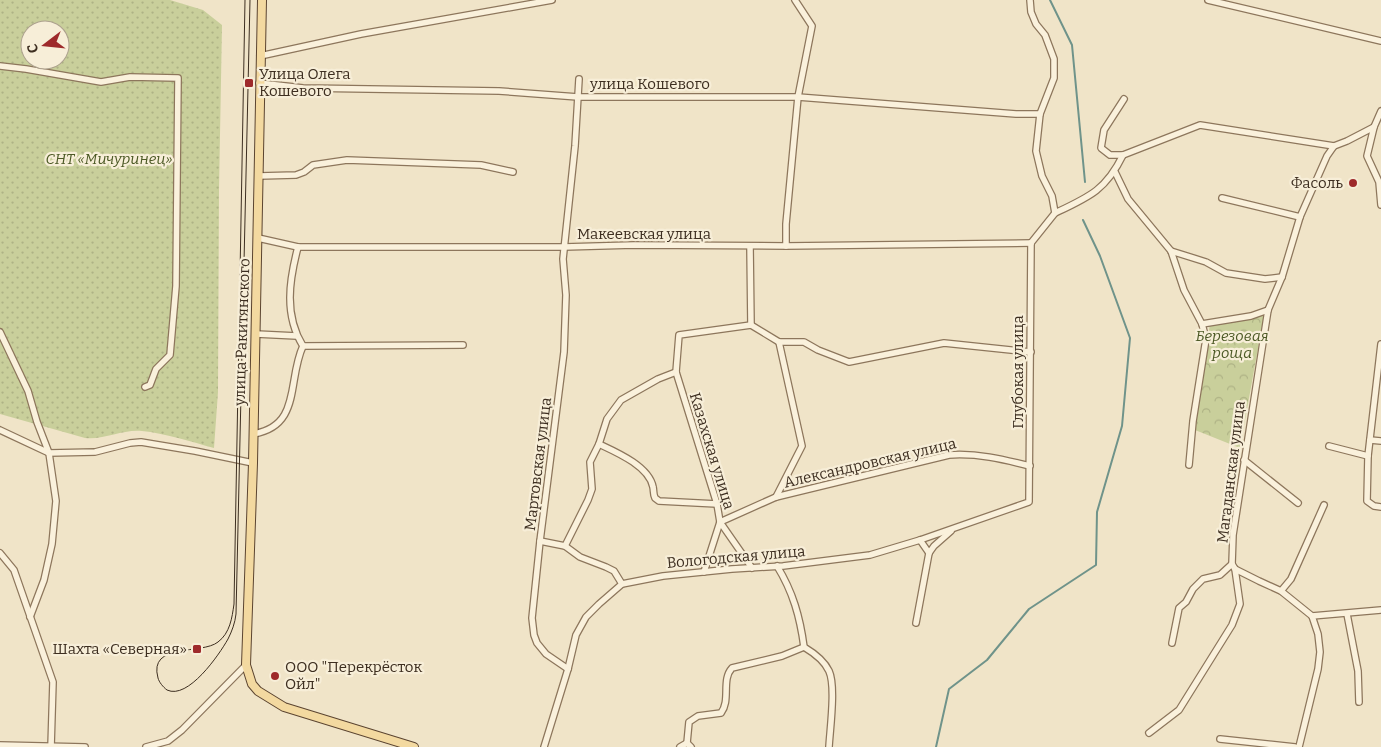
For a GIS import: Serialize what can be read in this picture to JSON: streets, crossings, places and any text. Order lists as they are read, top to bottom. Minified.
{"streets":{"main road":["улица Ракитянского"],"street":["улица Кошевого","Макеевская улица","Глубокая улица","Казахская улица","Александровская улица","Мартовская улица","Магаданская улица","Вологодская улица"]},"crossings":[["улица Кошевого","улица Ракитянского"],["улица Кошевого","Мартовская улица"],["Макеевская улица","улица Ракитянского"],["Макеевская улица","Глубокая улица"],["Макеевская улица","Мартовская улица"],["Глубокая улица","Александровская улица"],["Глубокая улица","Вологодская улица"],["Казахская улица","Александровская улица"],["Казахская улица","Вологодская улица"],["Мартовская улица","Вологодская улица"]],"parks":["СНТ «Мичуринец»","Березовая роща"],"places":{"transit":["Улица Олега Кошевого","Шахта «Северная»"],"other":["Фасоль","ООО \"Перекрёсток Ойл\""]},"north":"left"}
